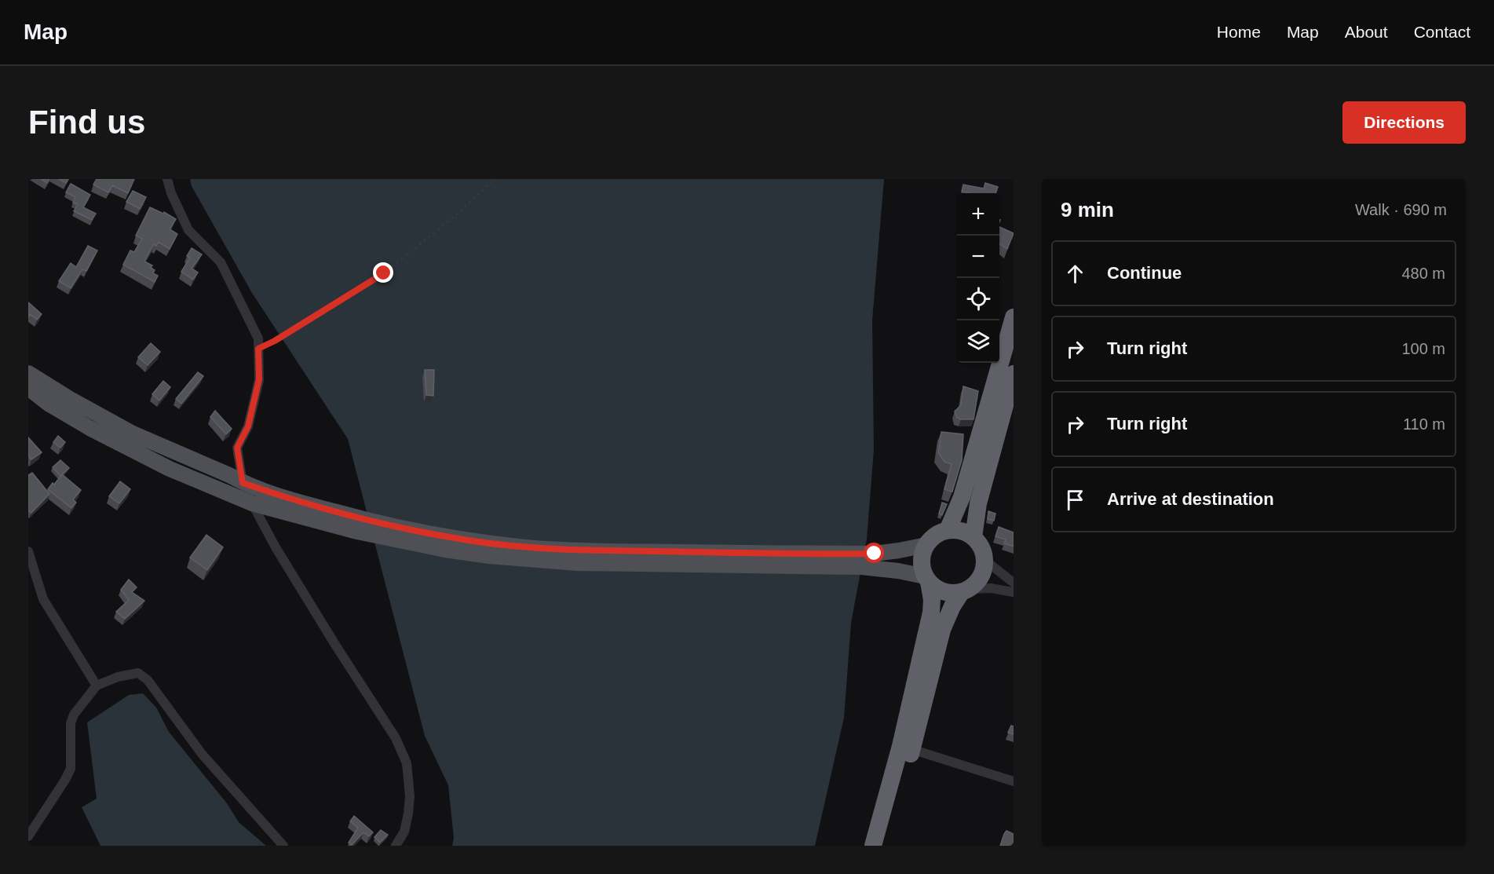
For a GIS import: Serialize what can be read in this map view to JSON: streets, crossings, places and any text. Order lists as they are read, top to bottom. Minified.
{"page":{"header":"Map","nav":["Home","Map","About","Contact"],"buttons":"Directions","title":"Find us","heading":["9 min","Walk · 690 m"],"map_buttons":["+","−"],"list":[["Continue","480 m"],["Turn right","100 m"],["Turn right","110 m"],"Arrive at destination"]}}
